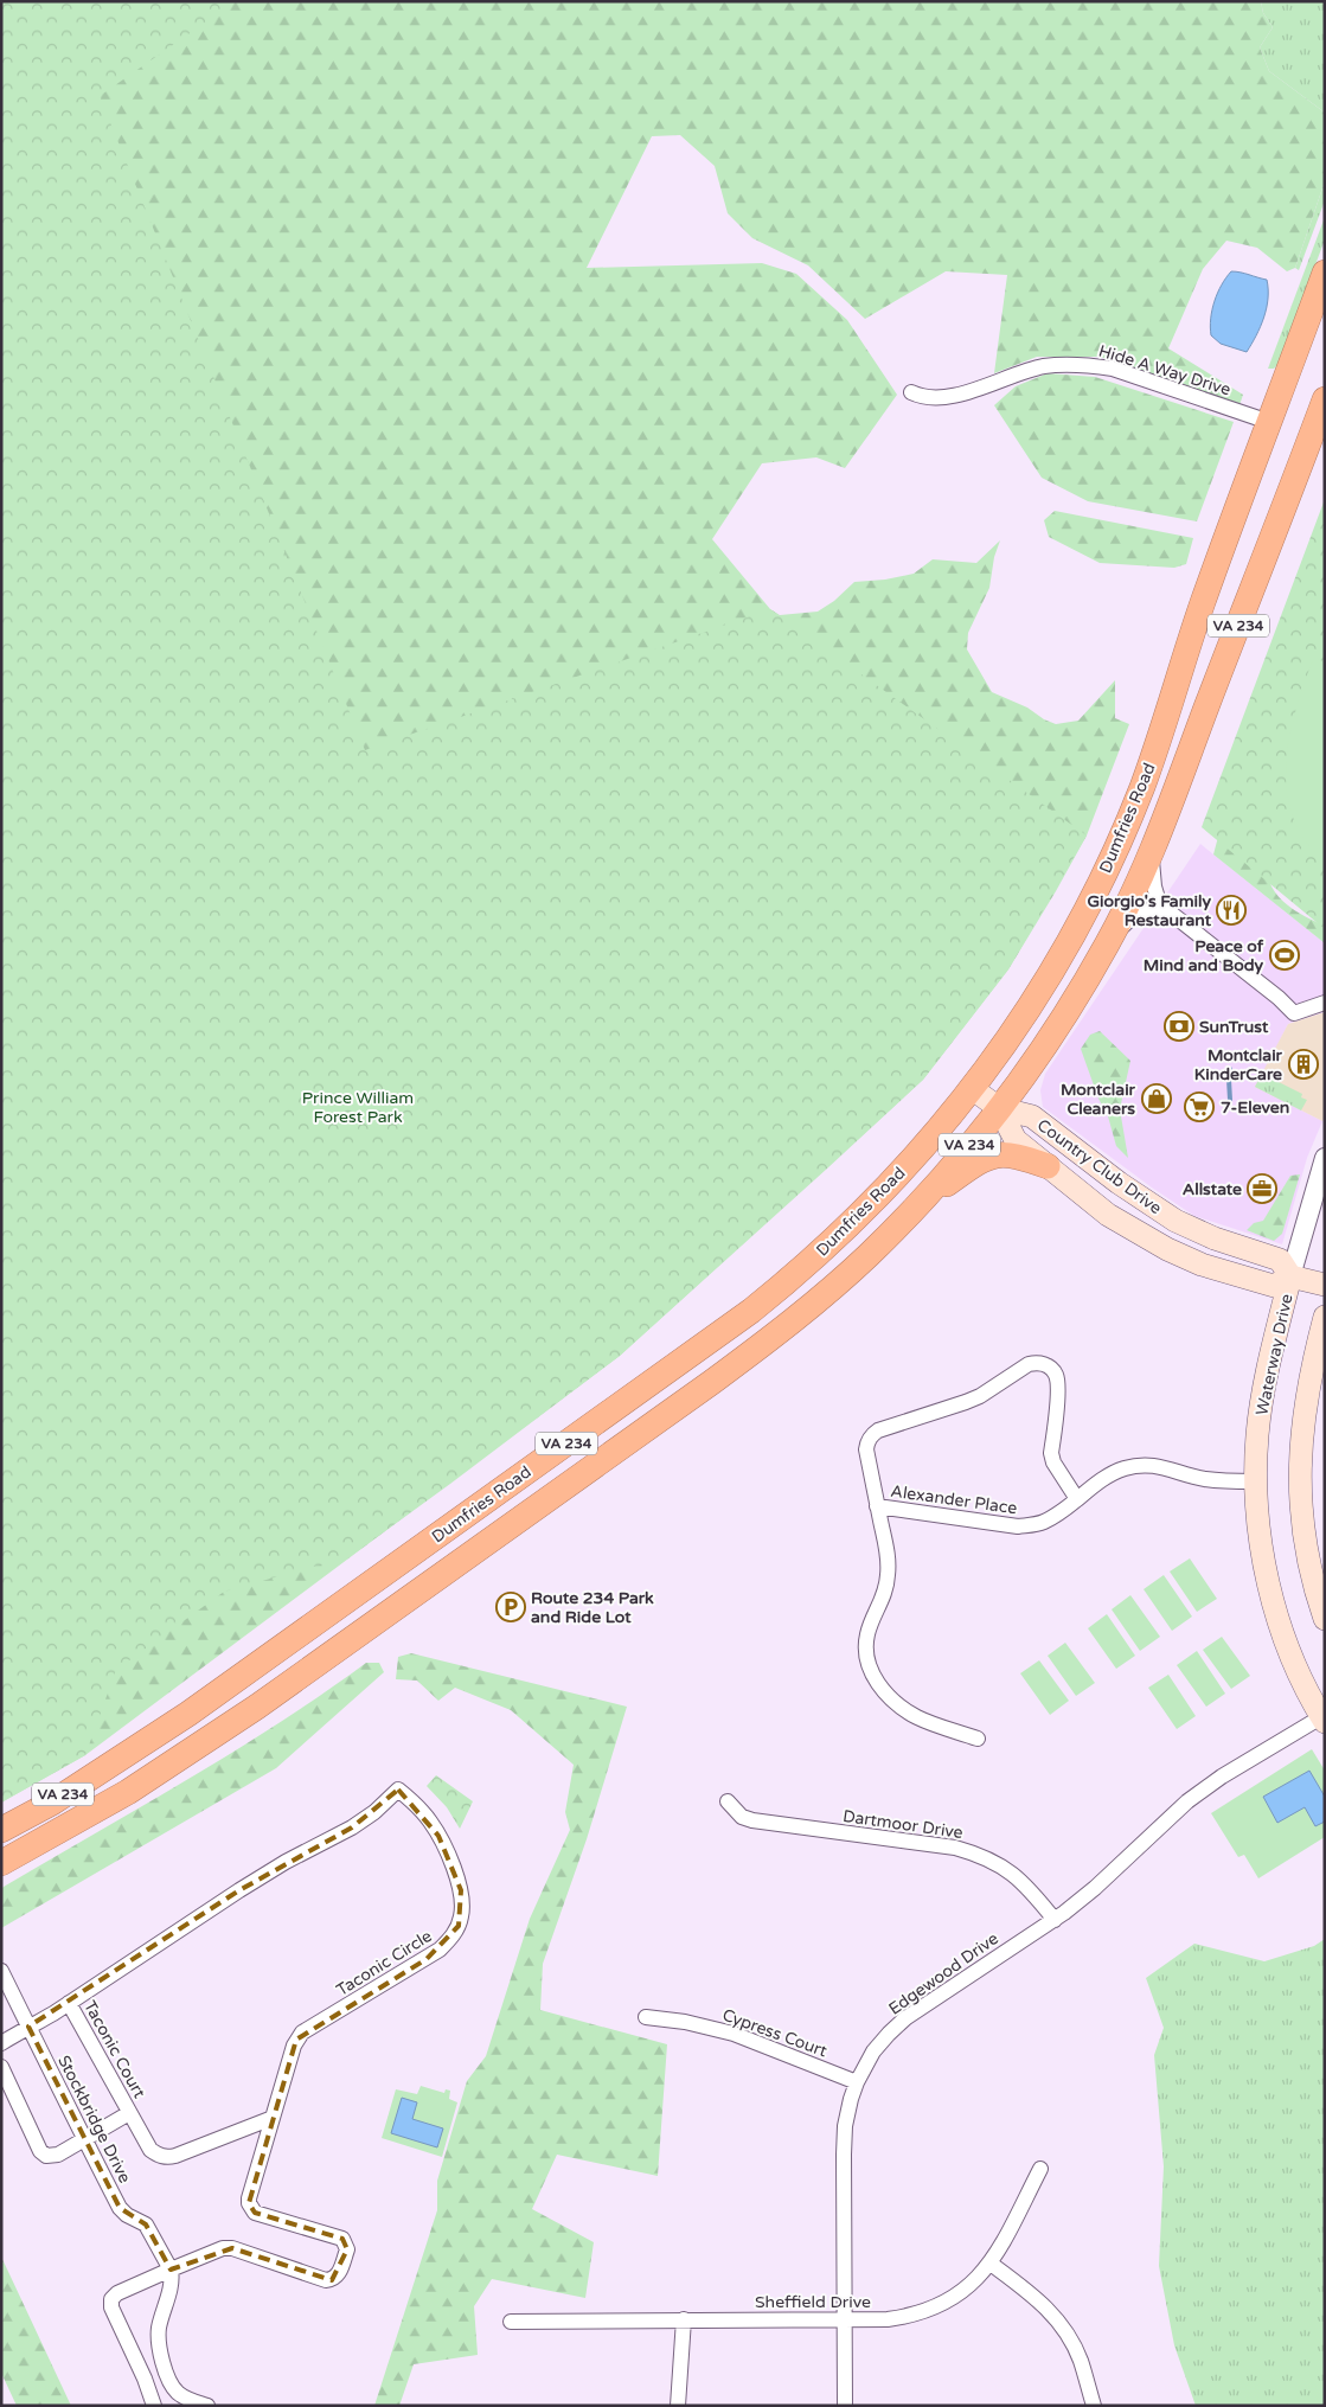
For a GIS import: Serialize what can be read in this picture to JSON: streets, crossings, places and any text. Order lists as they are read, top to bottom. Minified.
{"streets":{"highway":["VA 234","Dumfries Road"],"main road":["Country Club Drive","Waterway Drive"],"street":["Hide A Way Drive","Alexander Place","Dartmoor Drive","Taconic Circle","Edgewood Drive","Cypress Court","Taconic Court","Stockbridge Drive","Sheffield Drive"]},"crossings":[["Hide A Way Drive","Dumfries Road"],["Dumfries Road","Country Club Drive"],["Country Club Drive","Waterway Drive"],["Waterway Drive","Alexander Place"],["Waterway Drive","Edgewood Drive"],["Dartmoor Drive","Edgewood Drive"],["Taconic Circle","Taconic Court"],["Taconic Circle","Stockbridge Drive"],["Edgewood Drive","Cypress Court"],["Edgewood Drive","Sheffield Drive"],["Taconic Court","Stockbridge Drive"]],"parks":["Prince William Forest Park"],"places":{"restaurant":["Giorgio's Family Restaurant"],"sports":["Peace of Mind and Body"],"bank":["SunTrust"],"building":["Montclair KinderCare"],"shop":["Montclair Cleaners"],"supermarket":["7-Eleven"],"office":["Allstate"],"parking":["Route 234 Park and Ride Lot"]}}
